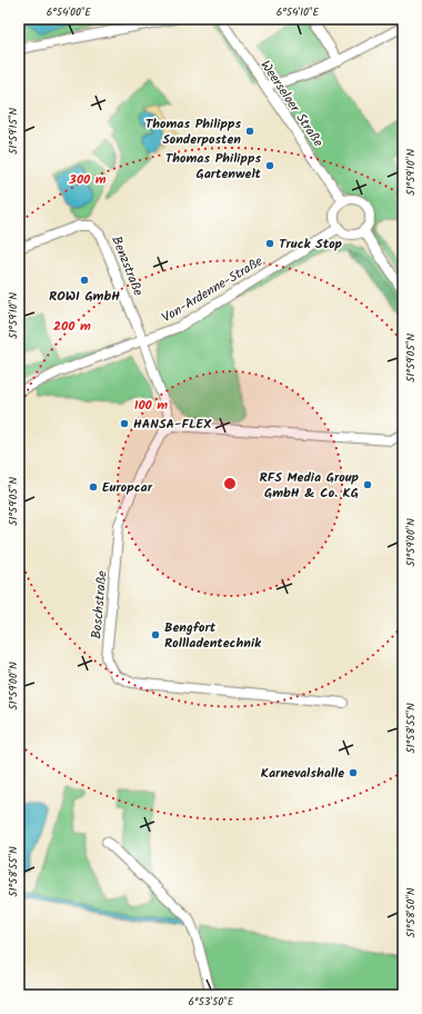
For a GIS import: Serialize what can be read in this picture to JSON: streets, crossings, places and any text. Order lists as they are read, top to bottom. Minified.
{"streets":{"street":["Weerseloer Straße","Benzstraße","Von-Ardenne-Straße","Boschstraße"]},"crossings":[["Weerseloer Straße","Von-Ardenne-Straße"],["Benzstraße","Von-Ardenne-Straße"]],"places":["Thomas Philipps Sonderposten","Thomas Philipps Gartenwelt","Truck Stop","ROWI GmbH","HANSA-FLEX","RFS Media Group GmbH & Co. KG","Europcar","Bengfort Rollladentechnik","Karnevalshalle"],"coordinates":["6°54'00\"E","6°54'10\"E","51°59'15\"N","51°59'10\"N","51°59'05\"N","51°59'00\"N","51°58'55\"N","51°58'50\"N","6°53'50\"E"],"rings":["300 m","200 m","100 m"]}
